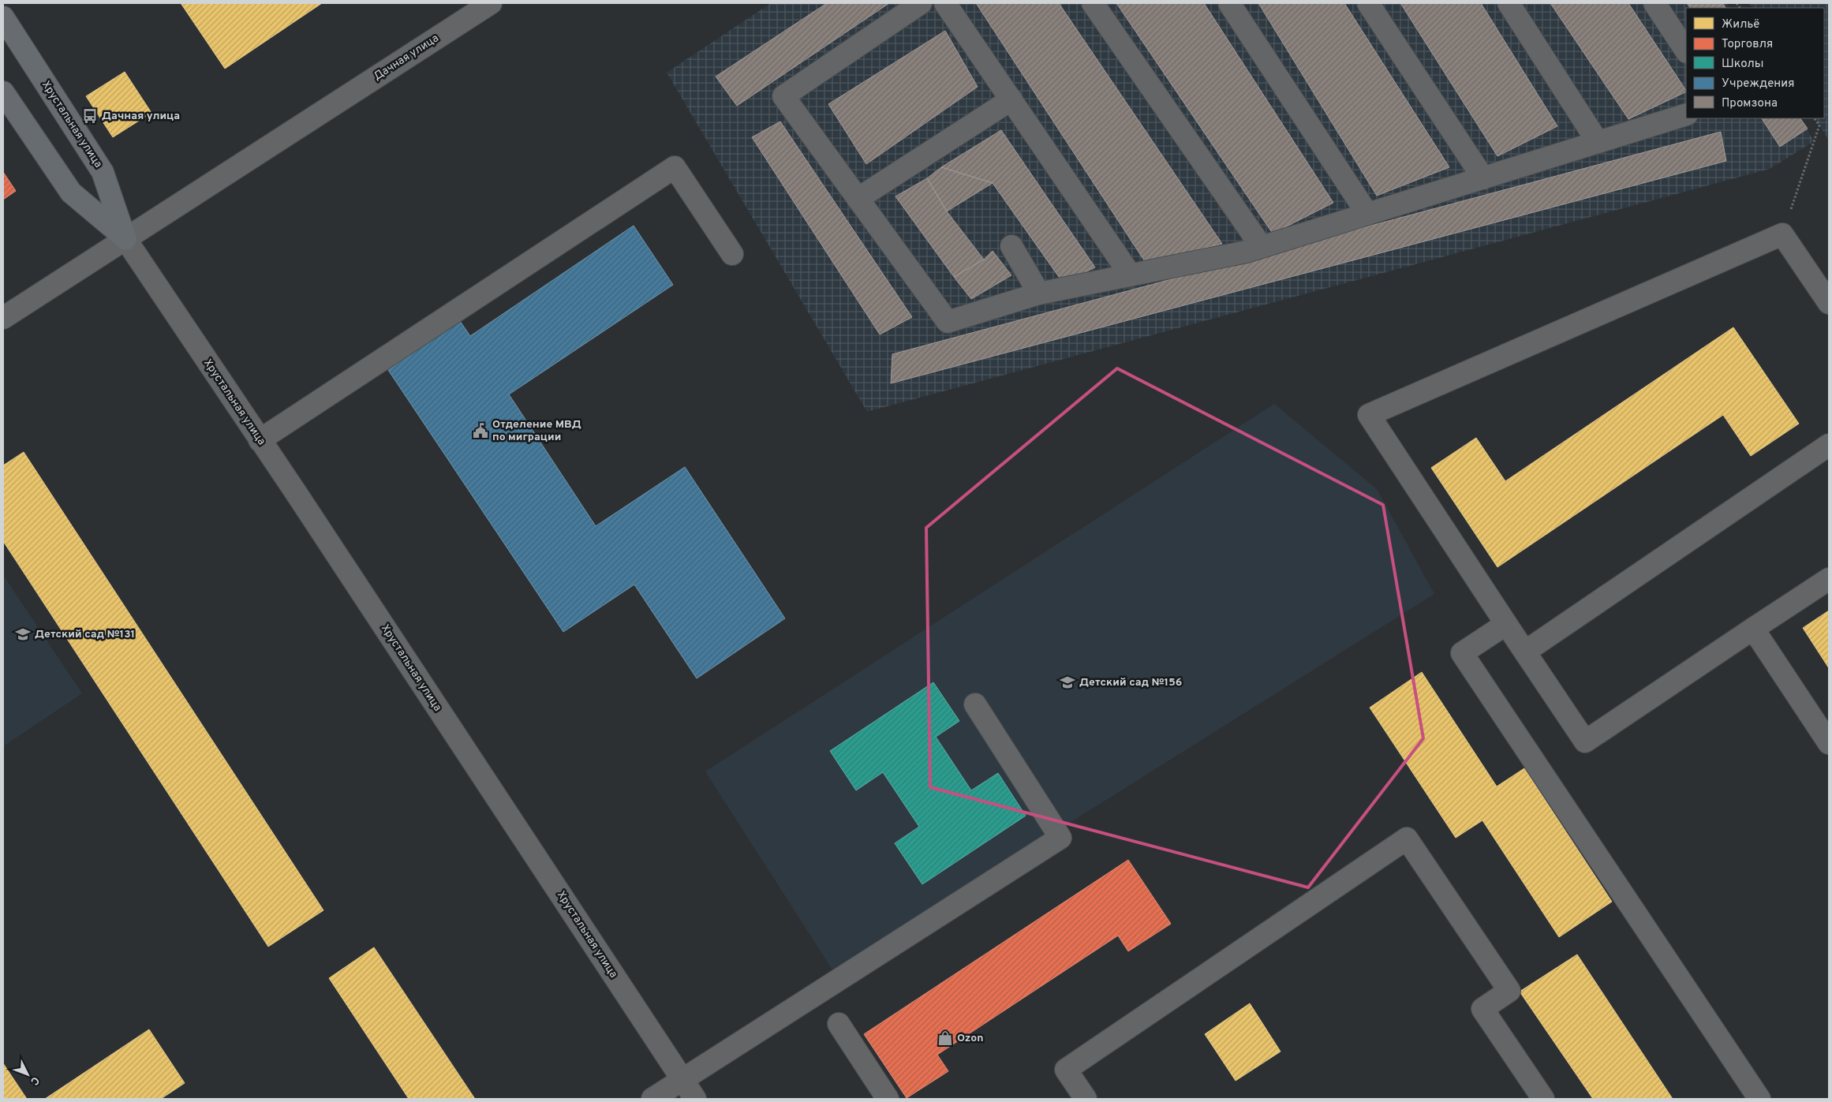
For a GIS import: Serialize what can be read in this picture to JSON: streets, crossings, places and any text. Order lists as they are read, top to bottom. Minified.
{"streets":{"main road":["Хрустальная улица"],"street":["Дачная улица"]},"crossings":[["Дачная улица","Хрустальная улица"]],"places":{"bus stop":["Дачная улица"],"public building":["Отделение МВД по миграции"],"school or university":["Детский сад №131","Детский сад №156"],"shop":["Ozon"]},"legend":["Жильё","Торговля","Школы","Учреждения","Промзона"],"north":"bottom right"}
